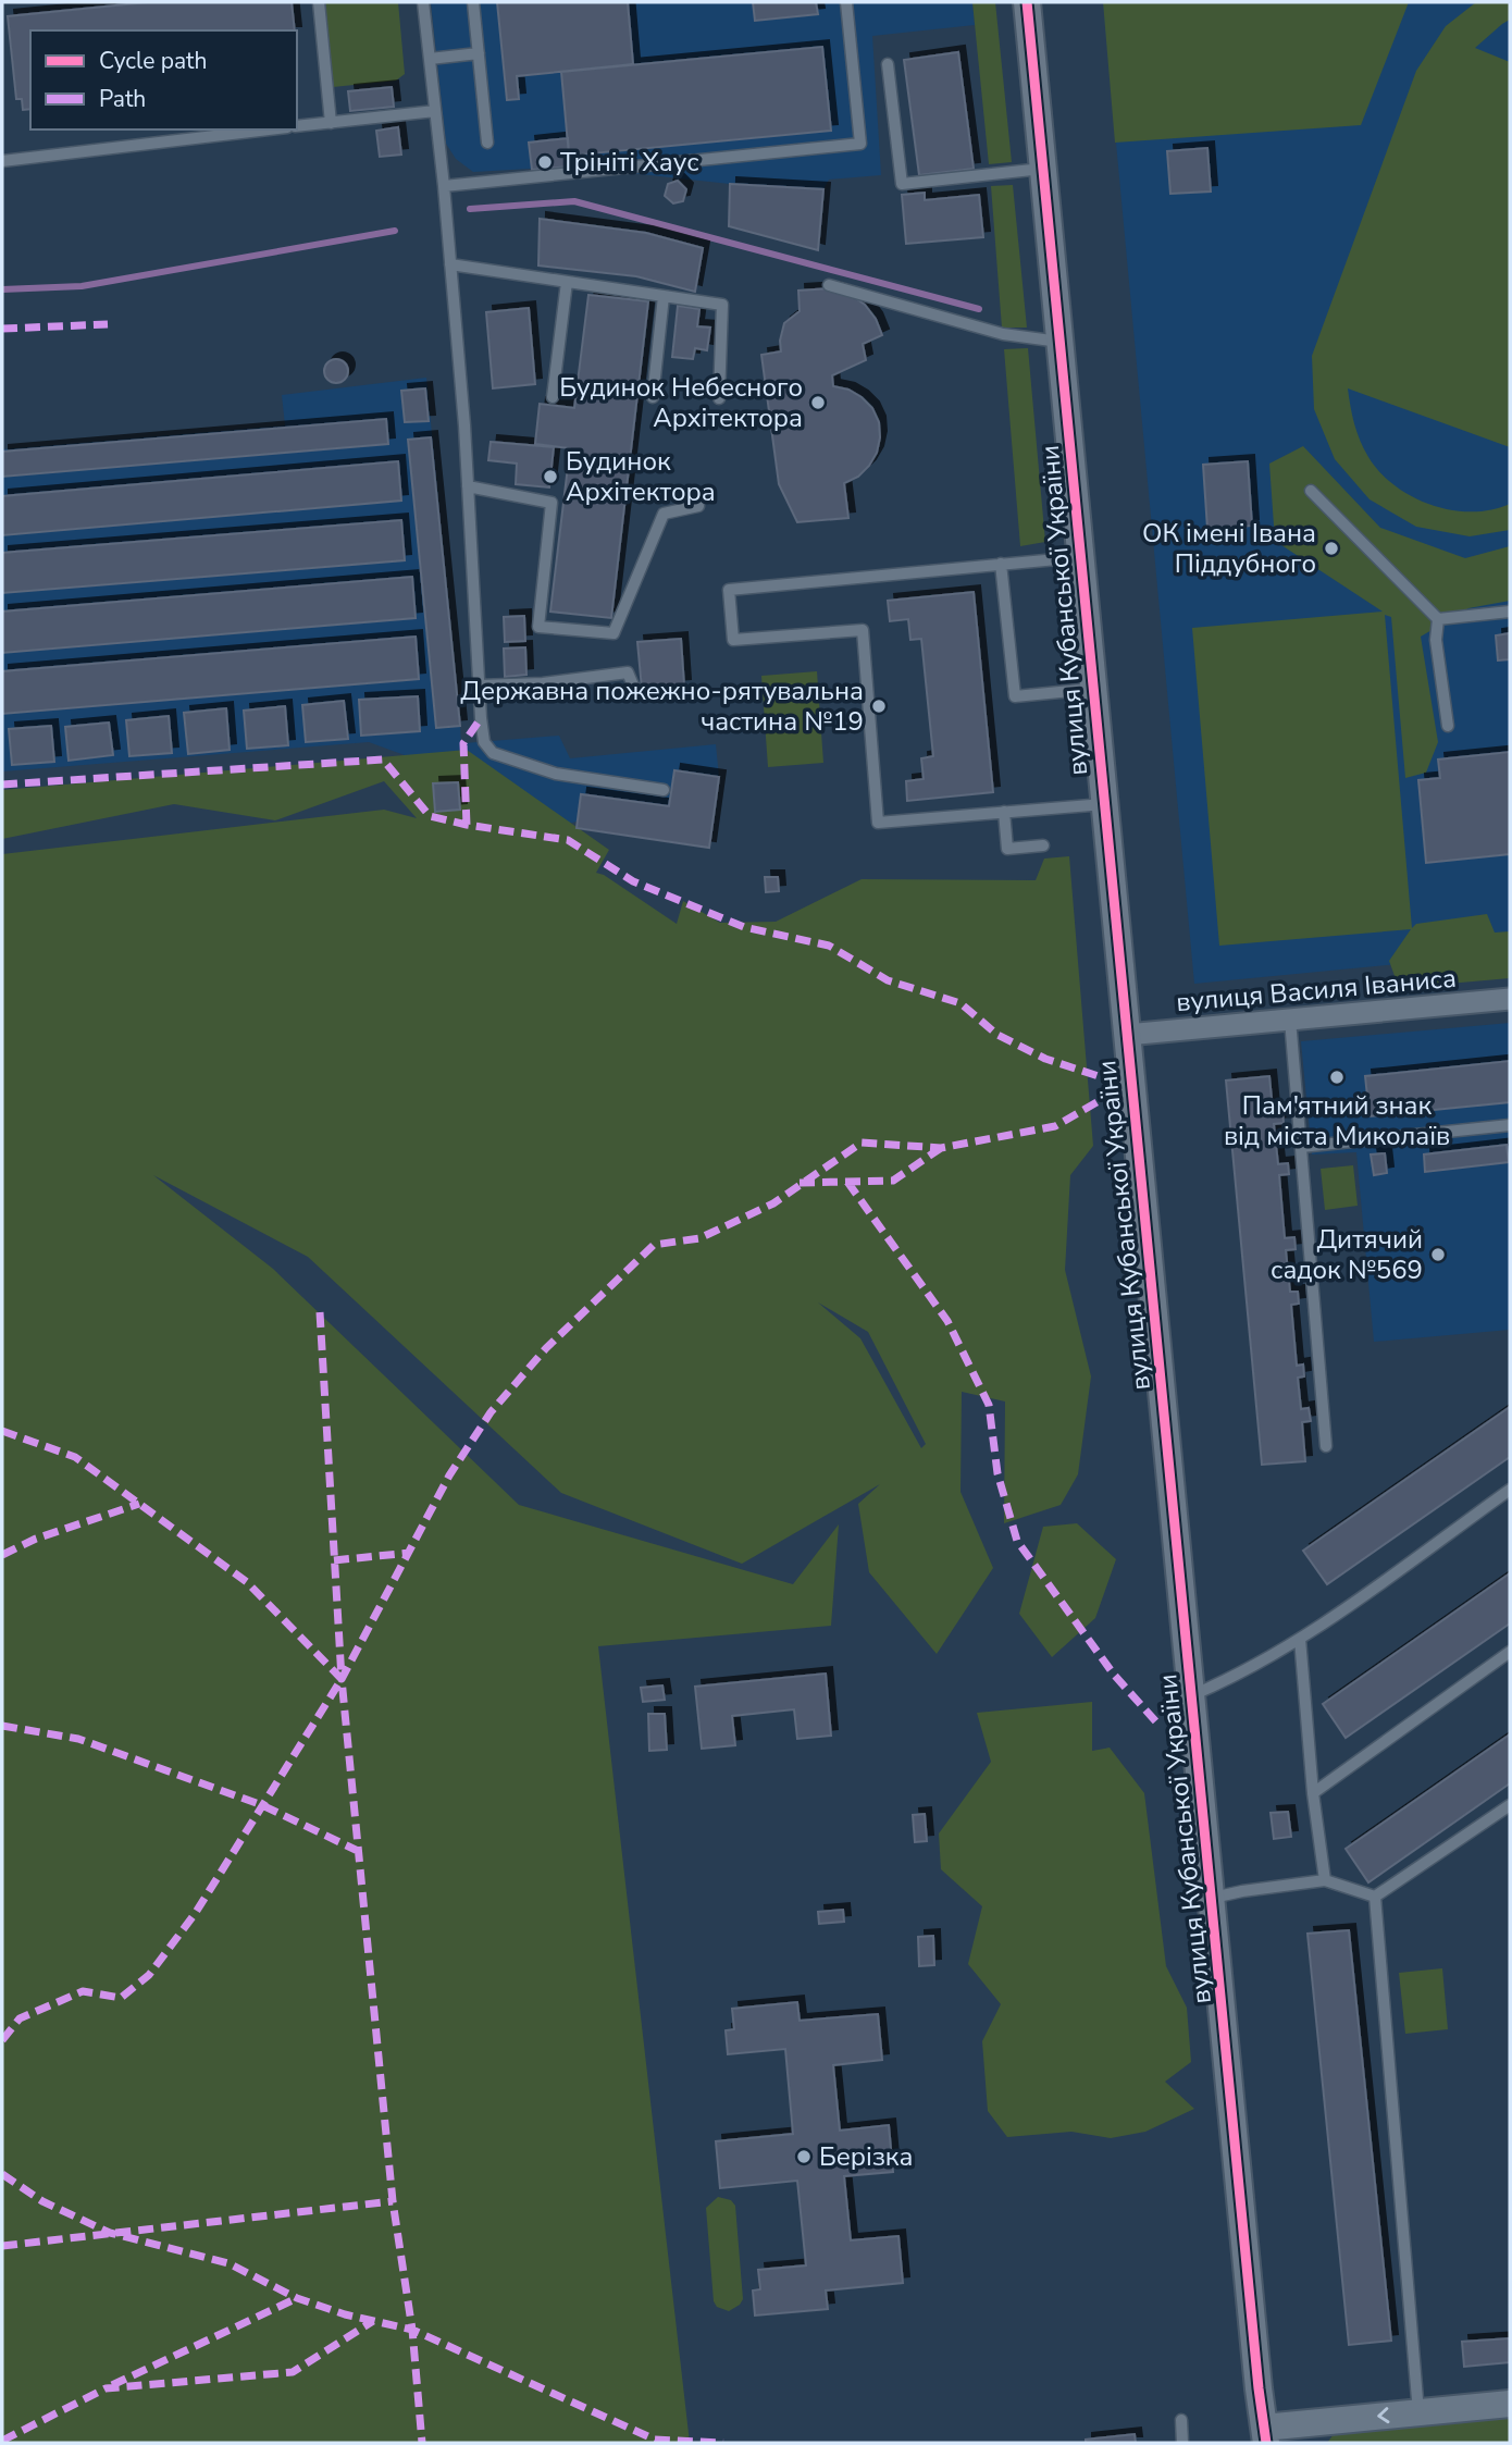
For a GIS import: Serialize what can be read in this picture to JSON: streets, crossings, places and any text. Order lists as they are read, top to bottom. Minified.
{"streets":{"street":["вулиця Кубанської України","вулиця Василя Іваниса"]},"crossings":[["вулиця Кубанської України","вулиця Василя Іваниса"]],"places":["Трініті Хаус","Будинок Небесного Архітектора","Будинок Архітектора","ОК імені Івана Піддубного","Державна пожежно-рятувальна частина №19","Пам'ятний знак від міста Миколаїв","Дитячий садок №569","Берізка"],"legend":["Cycle path","Path"]}
